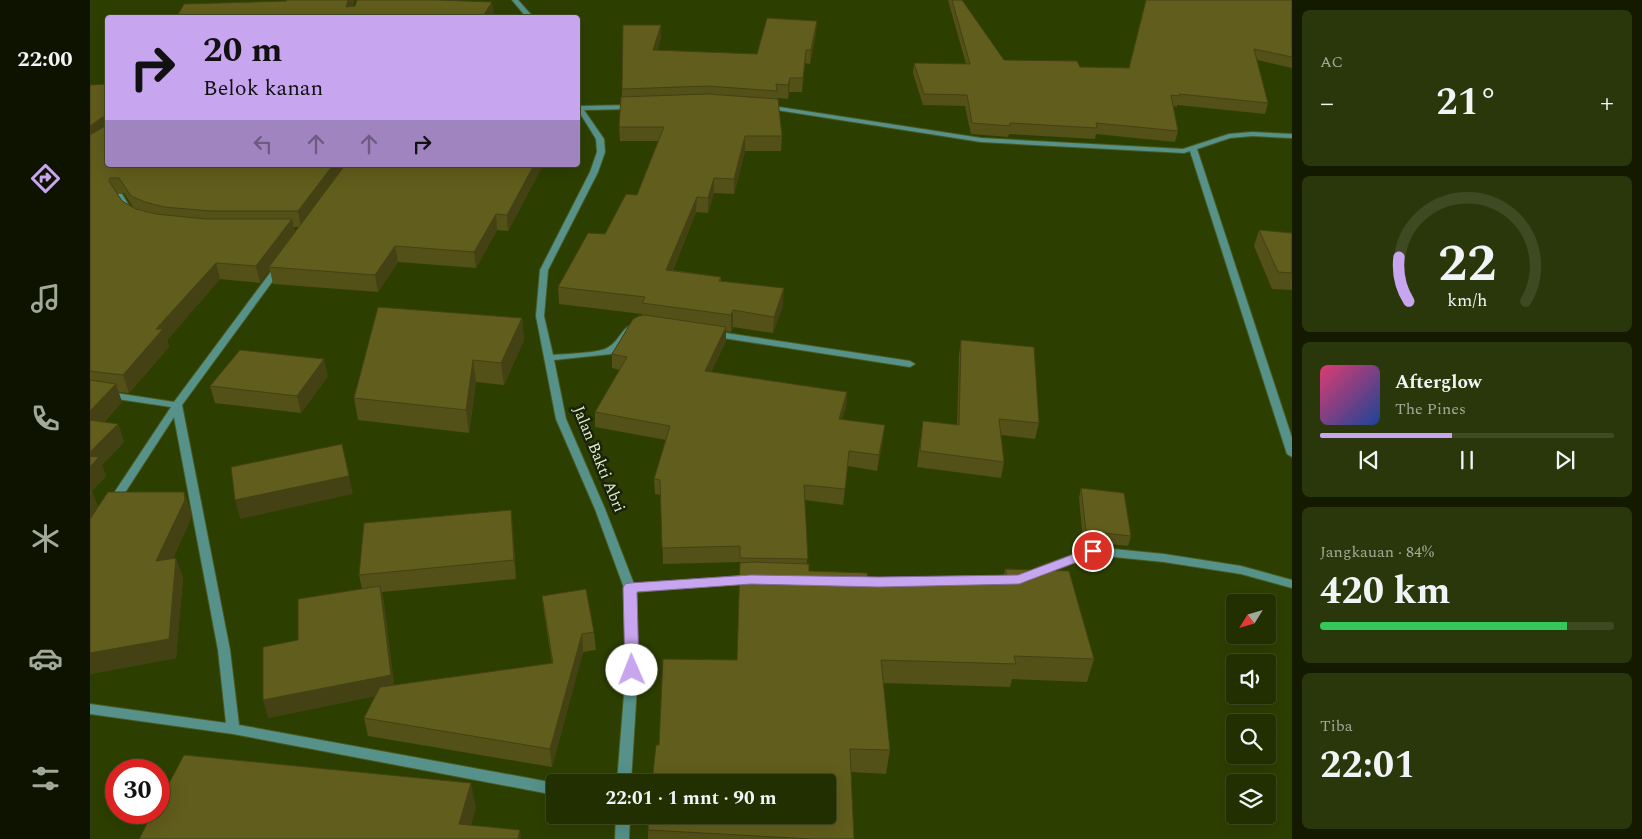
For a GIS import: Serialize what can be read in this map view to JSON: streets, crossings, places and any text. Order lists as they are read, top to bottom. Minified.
{"streets":{"street":["Jalan Bakti Abri"]},"north":"bottom left","page":{"tabs":"22:00","tile":["AC",["Jangkauan · 84%","420 km"],["Tiba","22:01"]],"turn":["20 m","Belok kanan"],"heat":["−","21°","+"],"song":["Afterglow","The Pines"],"limit":"30","trip":"22:01 · 1 mnt · 90 m","gauge":["22","km/h"]}}
